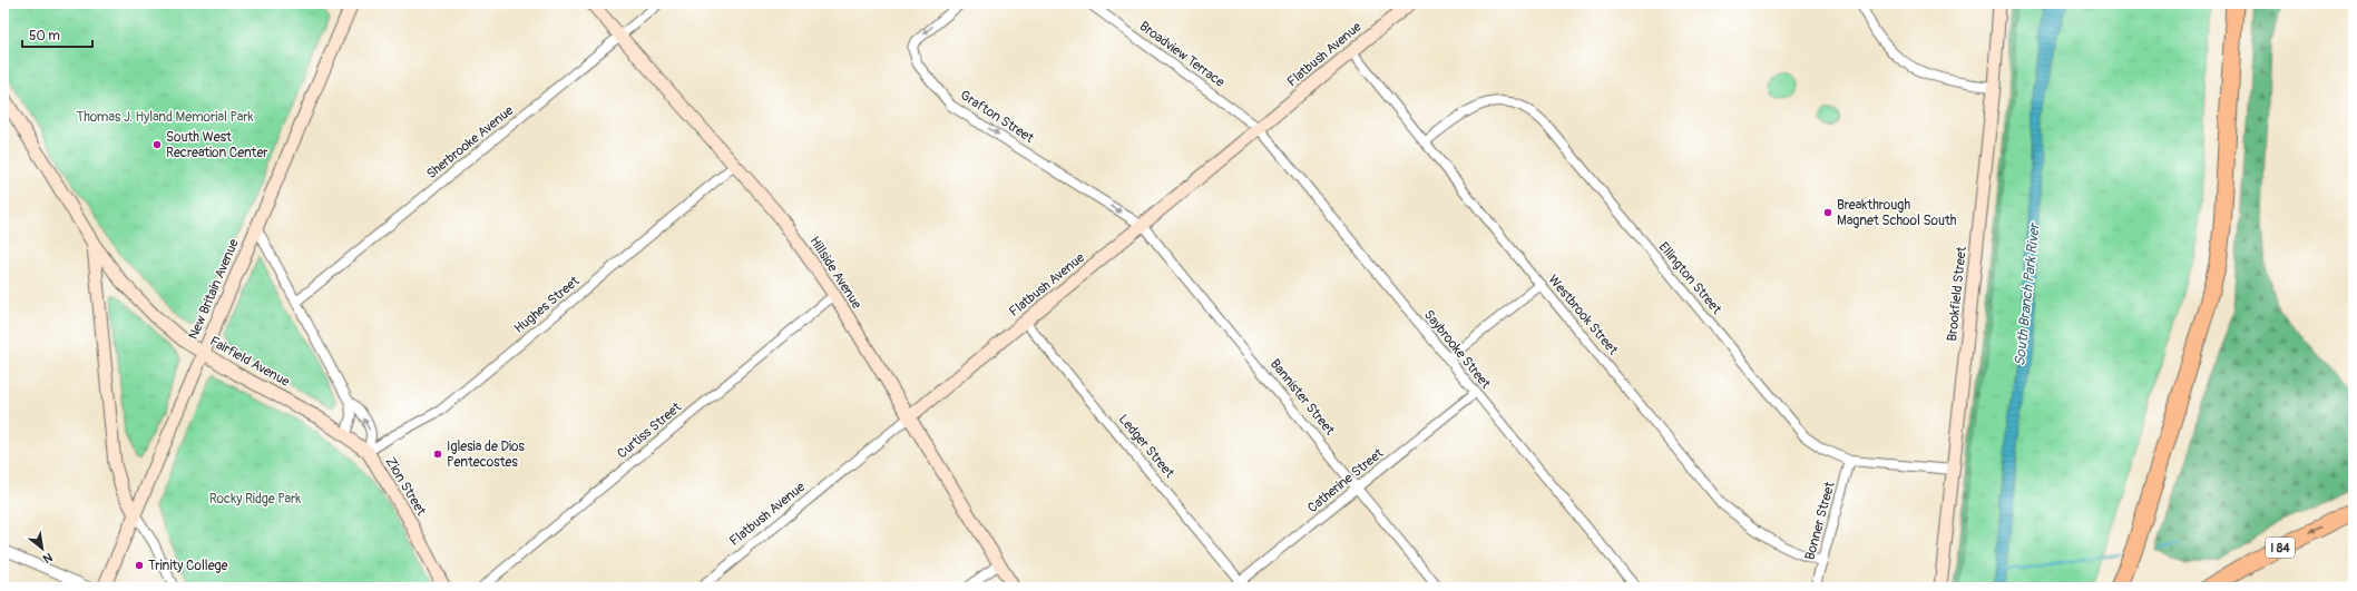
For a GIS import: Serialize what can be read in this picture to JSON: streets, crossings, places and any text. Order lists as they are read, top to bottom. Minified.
{"streets":{"highway":["I 84"],"street":["Broadview Terrace","Flatbush Avenue","Grafton Street","Sherbrooke Avenue","Hillside Avenue","Ellington Street","New Britain Avenue","Brookfield Street","Hughes Street","Westbrook Street","Saybrooke Street","Fairfield Avenue","Bannister Street","Curtiss Street","Ledger Street","Catherine Street","Zion Street","Bonner Street"]},"crossings":[["Broadview Terrace","Flatbush Avenue"],["Broadview Terrace","Saybrooke Street"],["Flatbush Avenue","Grafton Street"],["Flatbush Avenue","Hillside Avenue"],["Flatbush Avenue","Westbrook Street"],["Flatbush Avenue","Saybrooke Street"],["Flatbush Avenue","Bannister Street"],["Flatbush Avenue","Ledger Street"],["Grafton Street","Bannister Street"],["Sherbrooke Avenue","Hillside Avenue"],["Sherbrooke Avenue","Zion Street"],["Hillside Avenue","Hughes Street"],["Hillside Avenue","Curtiss Street"],["Ellington Street","Brookfield Street"],["Ellington Street","Westbrook Street"],["Ellington Street","Bonner Street"],["New Britain Avenue","Fairfield Avenue"],["New Britain Avenue","Zion Street"],["Hughes Street","Fairfield Avenue"],["Hughes Street","Zion Street"],["Westbrook Street","Bonner Street"],["Saybrooke Street","Catherine Street"],["Fairfield Avenue","Zion Street"],["Bannister Street","Catherine Street"],["Ledger Street","Catherine Street"]],"water":["South Branch Park River"],"parks":["Thomas J. Hyland Memorial Park","Rocky Ridge Park"],"places":["South West Recreation Center","Breakthrough Magnet School South","Iglesia de Dios Pentecostes","Trinity College"],"scale_bar":"50 m","north":"bottom right"}
